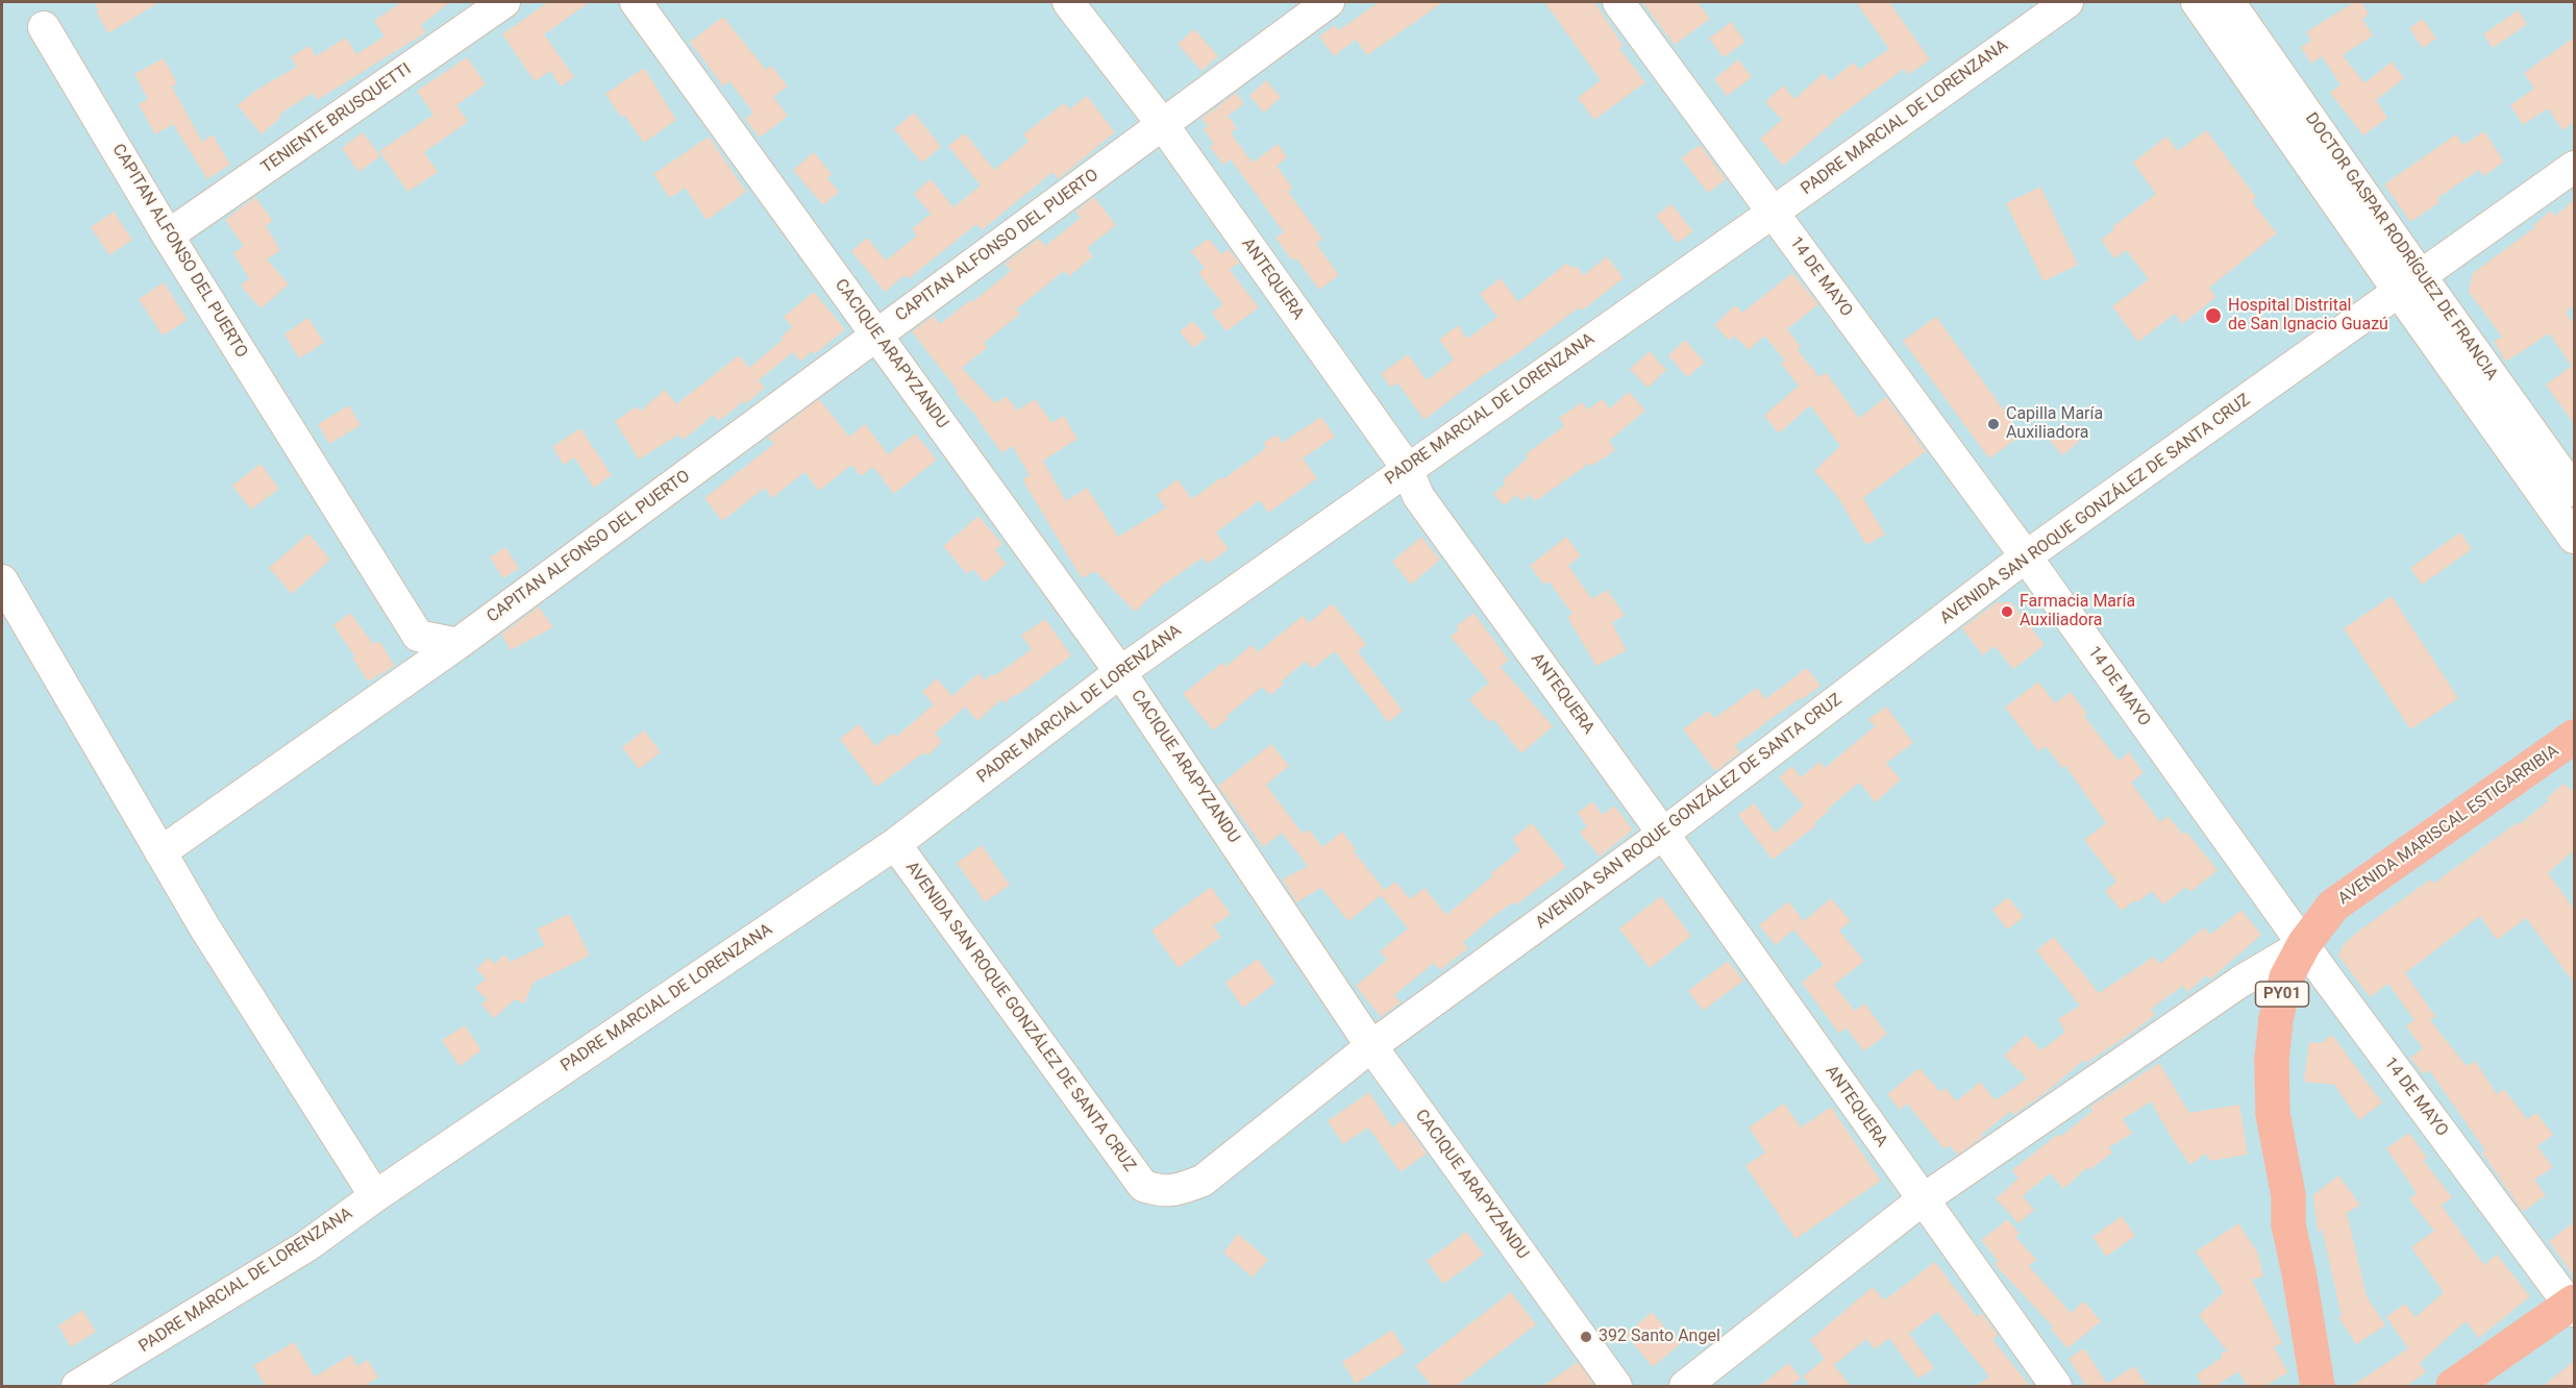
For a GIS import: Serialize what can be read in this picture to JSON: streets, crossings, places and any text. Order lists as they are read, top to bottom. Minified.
{"streets":{"highway":["AVENIDA MARISCAL ESTIGARRIBIA","PY01"],"street":["PADRE MARCIAL DE LORENZANA","TENIENTE BRUSQUETTI","CAPITAN ALFONSO DEL PUERTO","DOCTOR GASPAR RODRÍGUEZ DE FRANCIA","14 DE MAYO","ANTEQUERA","CACIQUE ARAPYZANDU","AVENIDA SAN ROQUE GONZÁLEZ DE SANTA CRUZ"]},"crossings":[["PADRE MARCIAL DE LORENZANA","14 DE MAYO"],["PADRE MARCIAL DE LORENZANA","ANTEQUERA"],["PADRE MARCIAL DE LORENZANA","CACIQUE ARAPYZANDU"],["PADRE MARCIAL DE LORENZANA","AVENIDA SAN ROQUE GONZÁLEZ DE SANTA CRUZ"],["TENIENTE BRUSQUETTI","CAPITAN ALFONSO DEL PUERTO"],["CAPITAN ALFONSO DEL PUERTO","ANTEQUERA"],["CAPITAN ALFONSO DEL PUERTO","CACIQUE ARAPYZANDU"],["DOCTOR GASPAR RODRÍGUEZ DE FRANCIA","AVENIDA SAN ROQUE GONZÁLEZ DE SANTA CRUZ"],["14 DE MAYO","AVENIDA SAN ROQUE GONZÁLEZ DE SANTA CRUZ"],["14 DE MAYO","AVENIDA MARISCAL ESTIGARRIBIA"],["ANTEQUERA","AVENIDA SAN ROQUE GONZÁLEZ DE SANTA CRUZ"],["CACIQUE ARAPYZANDU","AVENIDA SAN ROQUE GONZÁLEZ DE SANTA CRUZ"]],"places":["Hospital Distrital de San Ignacio Guazú","Capilla María Auxiliadora","Farmacia María Auxiliadora","392 Santo Angel"]}
